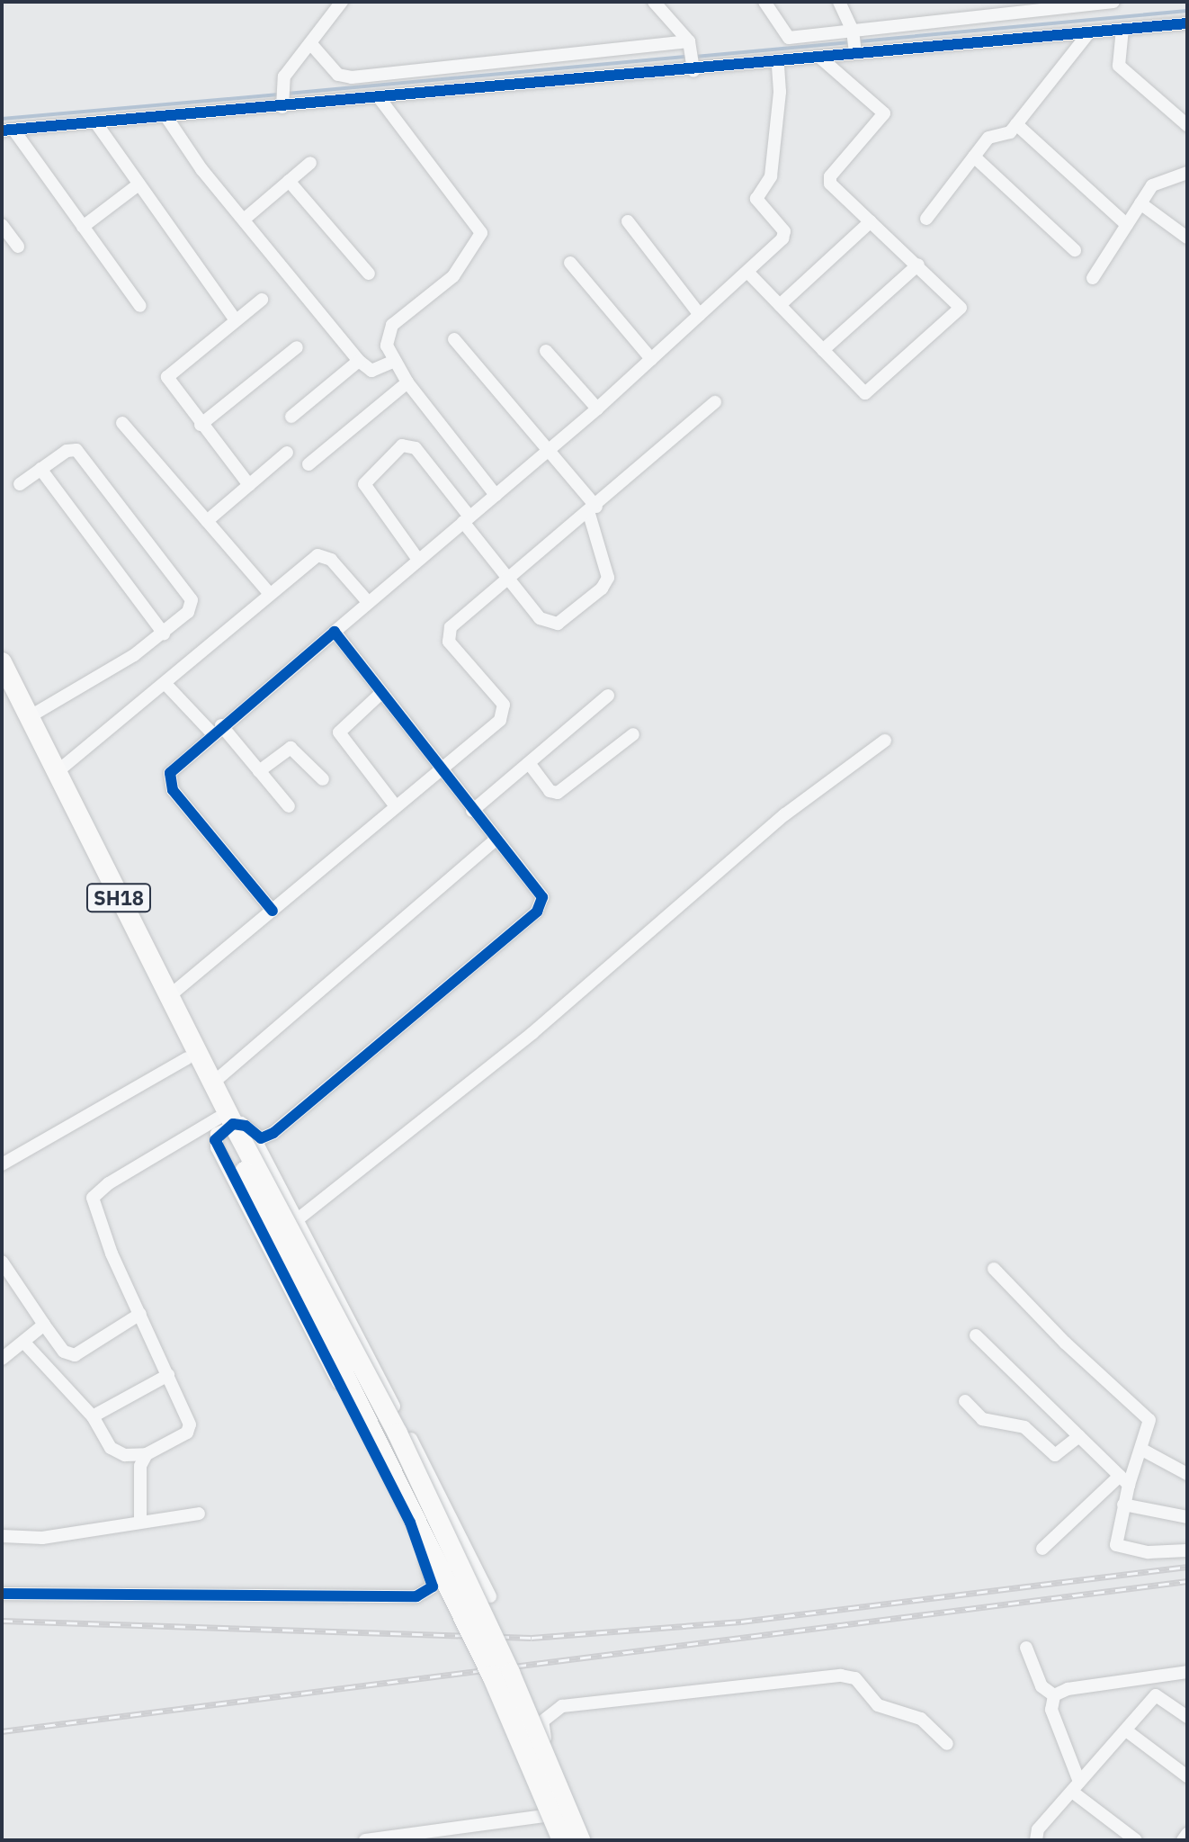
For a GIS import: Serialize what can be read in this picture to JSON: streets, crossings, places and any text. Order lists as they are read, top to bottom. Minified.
{"streets":{"main road":["SH18"]}}
